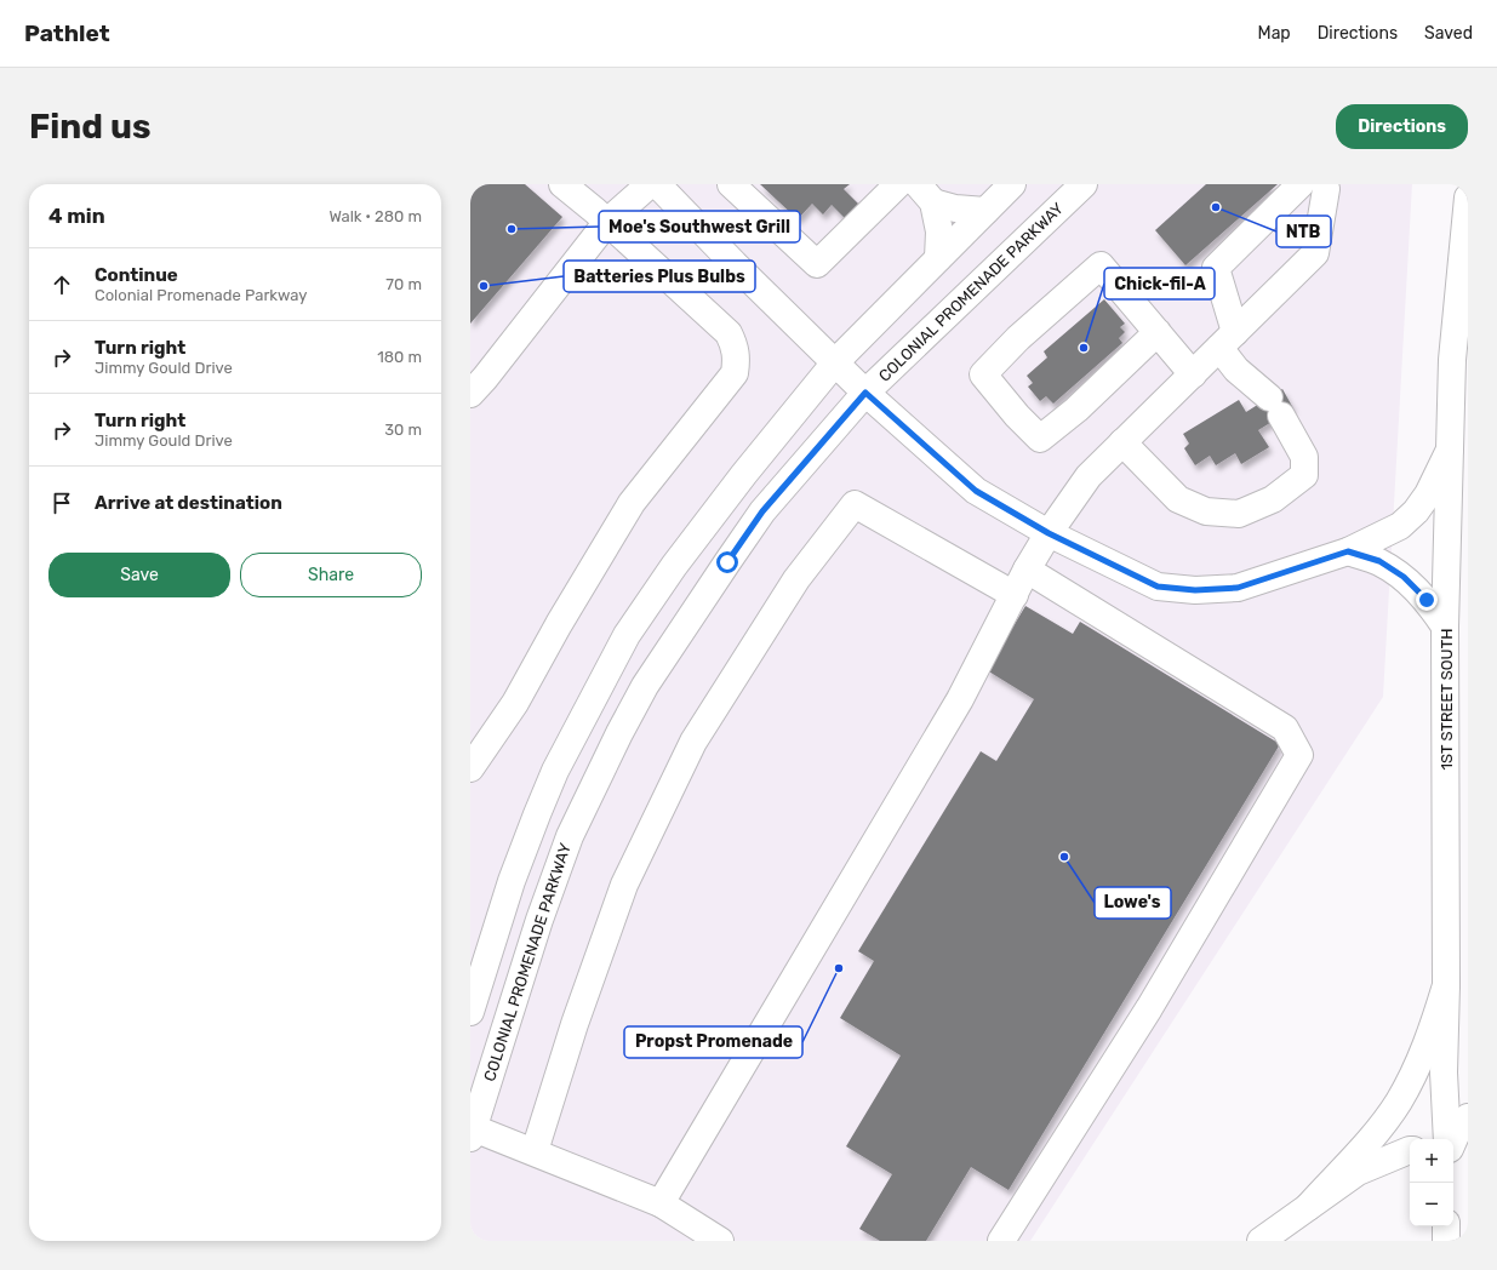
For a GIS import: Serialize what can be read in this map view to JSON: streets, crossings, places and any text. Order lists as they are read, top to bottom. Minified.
{"streets":{"main road":["COLONIAL PROMENADE PARKWAY","1ST STREET SOUTH"]},"places":["NTB","Moe's Southwest Grill","Batteries Plus Bulbs","Chick-fil-A","Lowe's","Propst Promenade"],"page":{"header":"Pathlet","nav":["Map","Directions","Saved"],"buttons":["Directions",["Save","Share"]],"title":"Find us","heading":["4 min","Walk · 280 m"],"list":[["Continue","Colonial Promenade Parkway","70 m"],["Turn right","Jimmy Gould Drive","180 m"],["Turn right","Jimmy Gould Drive","30 m"],"Arrive at destination"],"map_buttons":["+","−"]}}
